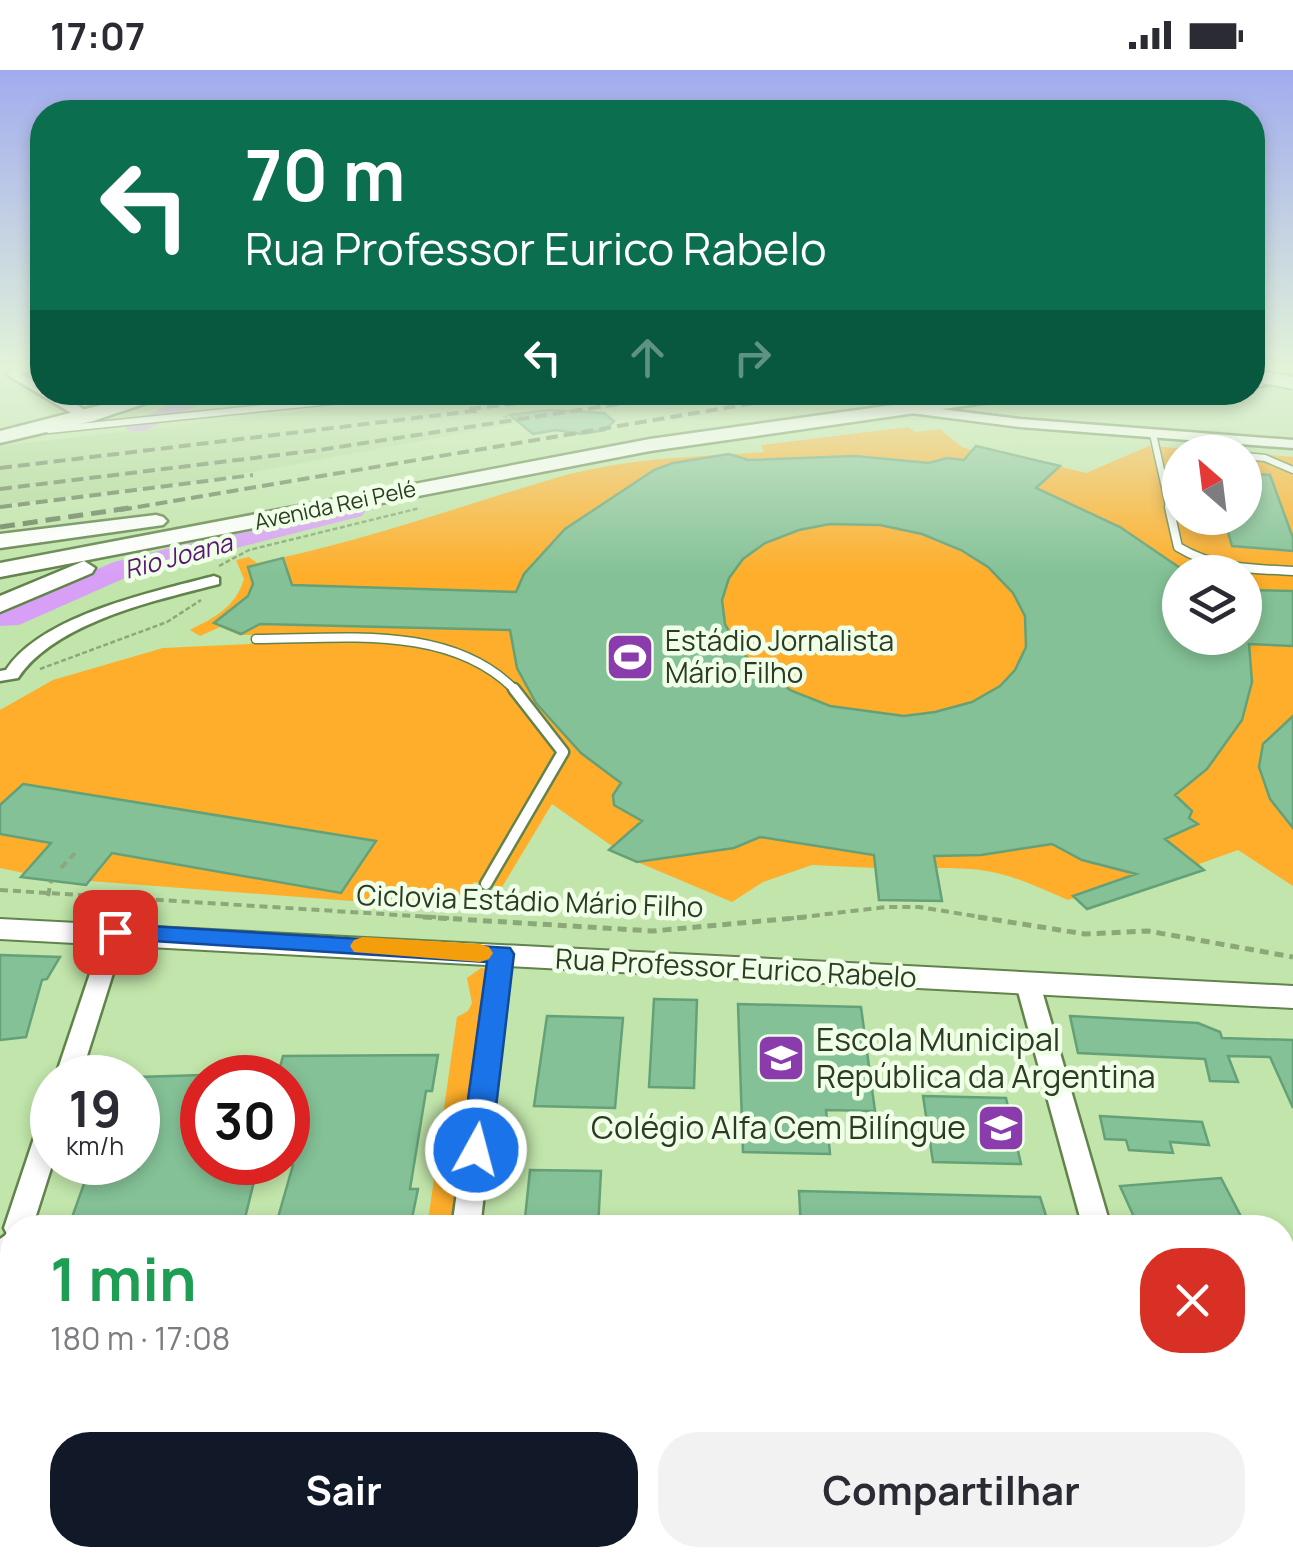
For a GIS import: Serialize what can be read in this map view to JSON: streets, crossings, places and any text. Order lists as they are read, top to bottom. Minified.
{"streets":{"main road":["Avenida Rei Pelé"],"street":["Rua Professor Eurico Rabelo"],"path":["Ciclovia Estádio Mário Filho"]},"water":["Rio Joana"],"places":{"sports":["Estádio Jornalista Mário Filho"],"school or university":["Escola Municipal República da Argentina","Colégio Alfa Cem Bilíngue"]},"north":"top left","page":{"status":"17:07","turn":["70 m","Rua Professor Eurico Rabelo"],"speed":"19 km/h","limit":"30","heading":["1 min","180 m · 17:08"],"buttons":["Sair","Compartilhar"]}}
